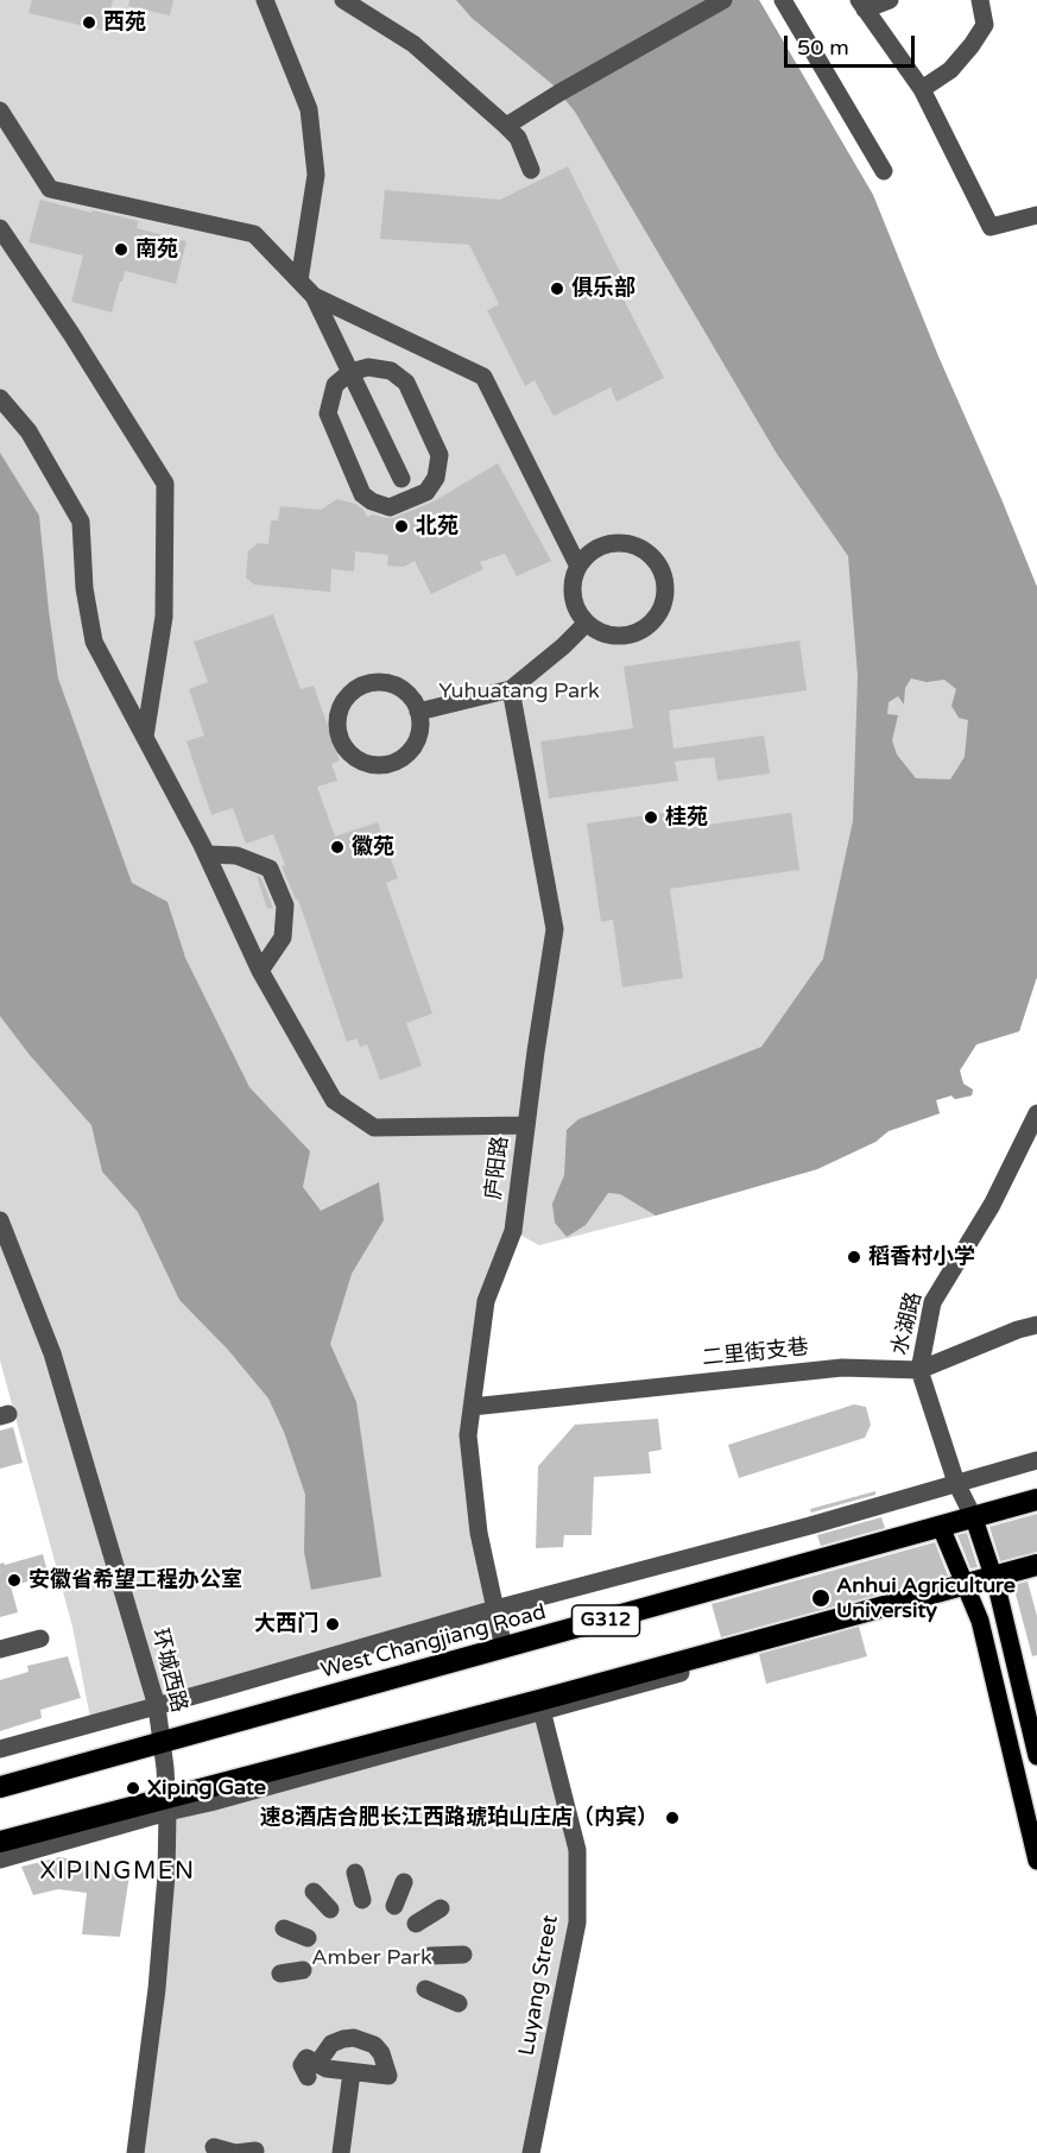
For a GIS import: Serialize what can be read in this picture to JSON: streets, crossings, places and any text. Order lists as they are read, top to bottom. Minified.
{"streets":{"highway":["G312","West Changjiang Road"],"street":["庐阳路","水湖路","二里街支巷","环城西路","Luyang Street"]},"crossings":[["庐阳路","二里街支巷"],["庐阳路","West Changjiang Road"],["水湖路","二里街支巷"],["水湖路","West Changjiang Road"],["G312","West Changjiang Road"],["G312","环城西路"],["West Changjiang Road","环城西路"]],"districts":["XIPINGMEN"],"parks":["Yuhuatang Park","Amber Park"],"places":["西苑","南苑","俱乐部","北苑","桂苑","徽苑","稻香村小学","安徽省希望工程办公室","Anhui Agriculture University","大西门","Xiping Gate","速8酒店合肥长江西路琥珀山庄店（内宾）"],"scale_bar":"50 m"}
